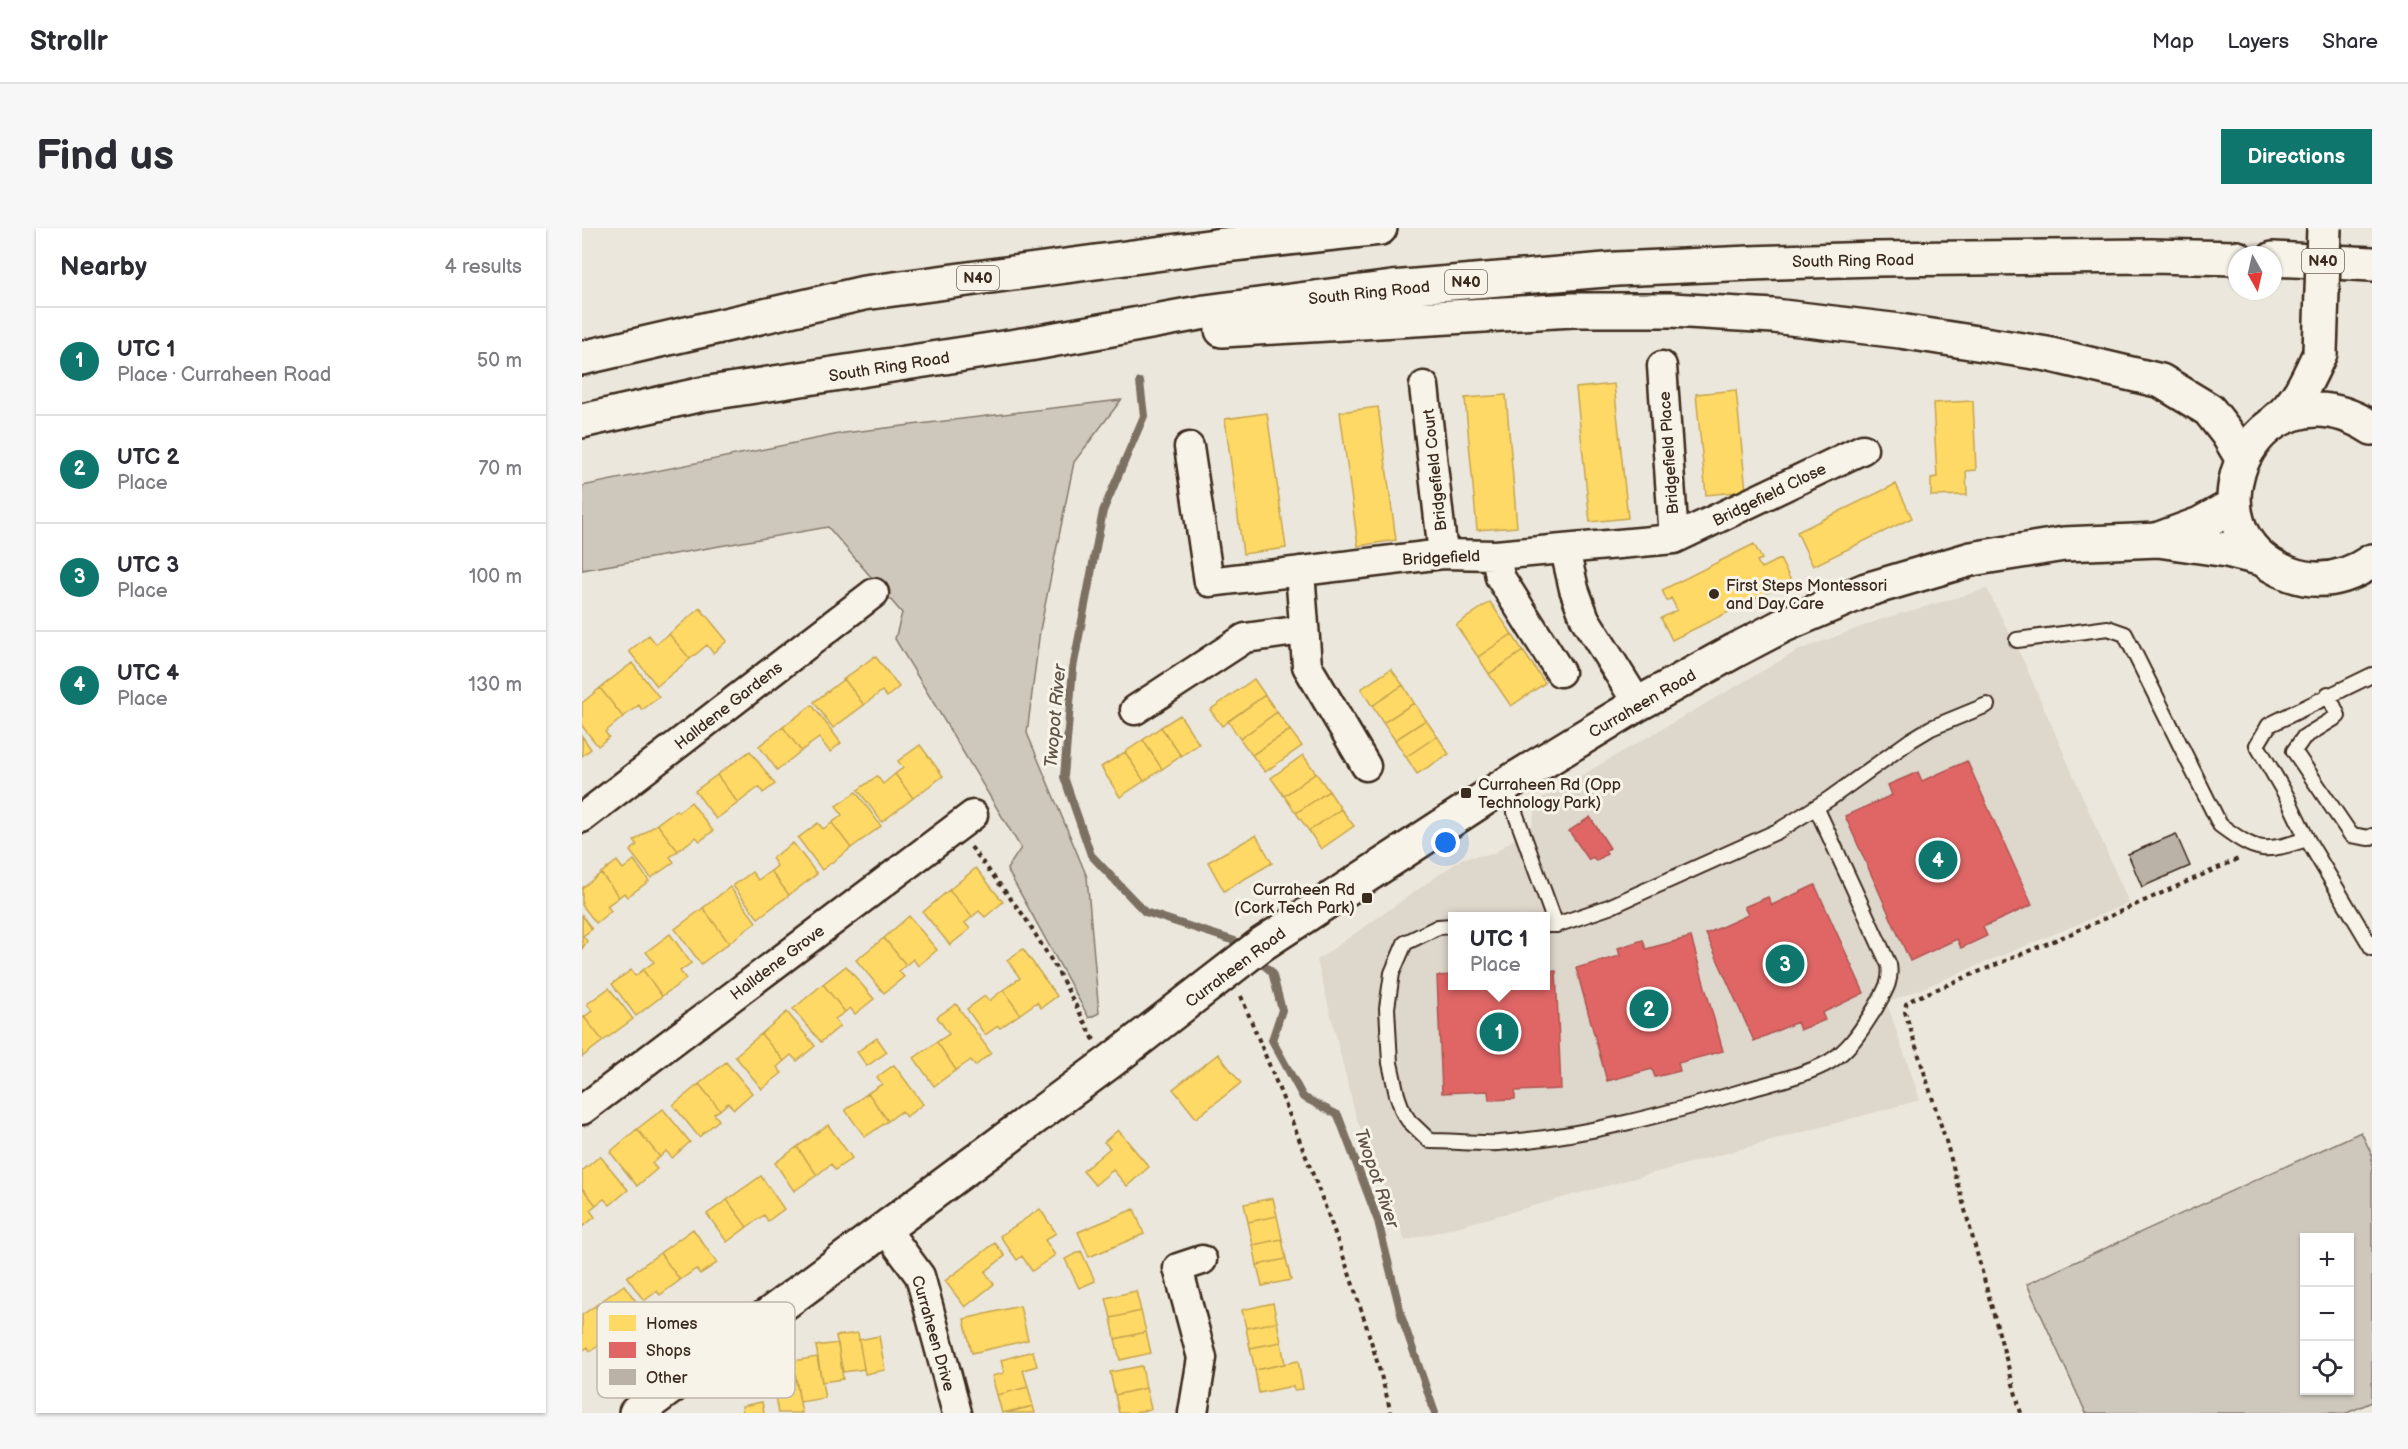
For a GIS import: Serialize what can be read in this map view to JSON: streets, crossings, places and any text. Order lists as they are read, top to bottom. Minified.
{"streets":{"main road":["South Ring Road","N40","Curraheen Road"],"street":["Bridgefield Place","Bridgefield Court","Bridgefield Close","Bridgefield","Halldene Gardens","Halldene Grove","Curraheen Drive"]},"crossings":[["Bridgefield Place","Bridgefield Close"],["Bridgefield Place","Bridgefield"],["Bridgefield Court","Bridgefield"],["Bridgefield Close","Bridgefield"],["Curraheen Road","Curraheen Drive"]],"water":["Twopot River"],"places":{"other":["First Steps Montessori and Day Care"],"transit":["Curraheen Rd (Opp Technology Park)","Curraheen Rd (Cork Tech Park)"]},"legend":["Homes","Shops","Other"],"north":"bottom","page":{"header":"Strollr","nav":["Map","Layers","Share"],"buttons":"Directions","title":"Find us","heading":["Nearby","4 results"],"list":[{"mark":"1","name":"UTC 1","note":"Place · Curraheen Road","value":"50 m"},{"mark":"2","name":"UTC 2","note":"Place","value":"70 m"},{"mark":"3","name":"UTC 3","note":"Place","value":"100 m"},{"mark":"4","name":"UTC 4","note":"Place","value":"130 m"}],"pins":["4","3","2","1"],"popup":["UTC 1","Place"],"map_buttons":["+","−"]}}
